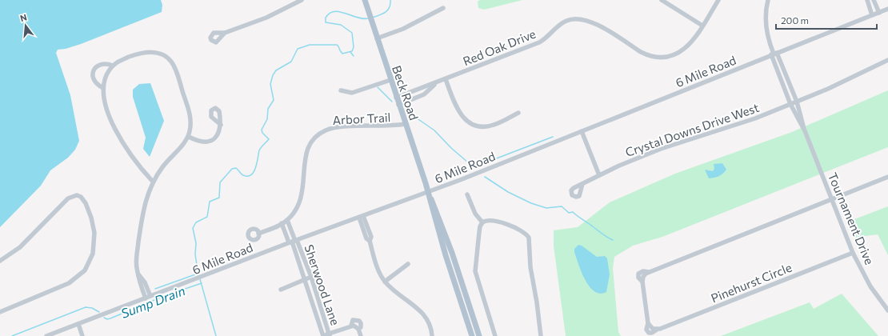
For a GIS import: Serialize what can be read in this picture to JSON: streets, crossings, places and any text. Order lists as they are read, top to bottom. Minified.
{"streets":{"main road":["Beck Road"],"street":["Red Oak Drive","6 Mile Road","Arbor Trail","Crystal Downs Drive West","Tournament Drive","Pinehurst Circle","Sherwood Lane"]},"crossings":[["Red Oak Drive","Beck Road"],["6 Mile Road","Beck Road"],["6 Mile Road","Tournament Drive"],["6 Mile Road","Sherwood Lane"],["Beck Road","Arbor Trail"],["Crystal Downs Drive West","Tournament Drive"],["Tournament Drive","Pinehurst Circle"]],"water":["Sump Drain"],"scale_bar":"200 m","north":"top"}
